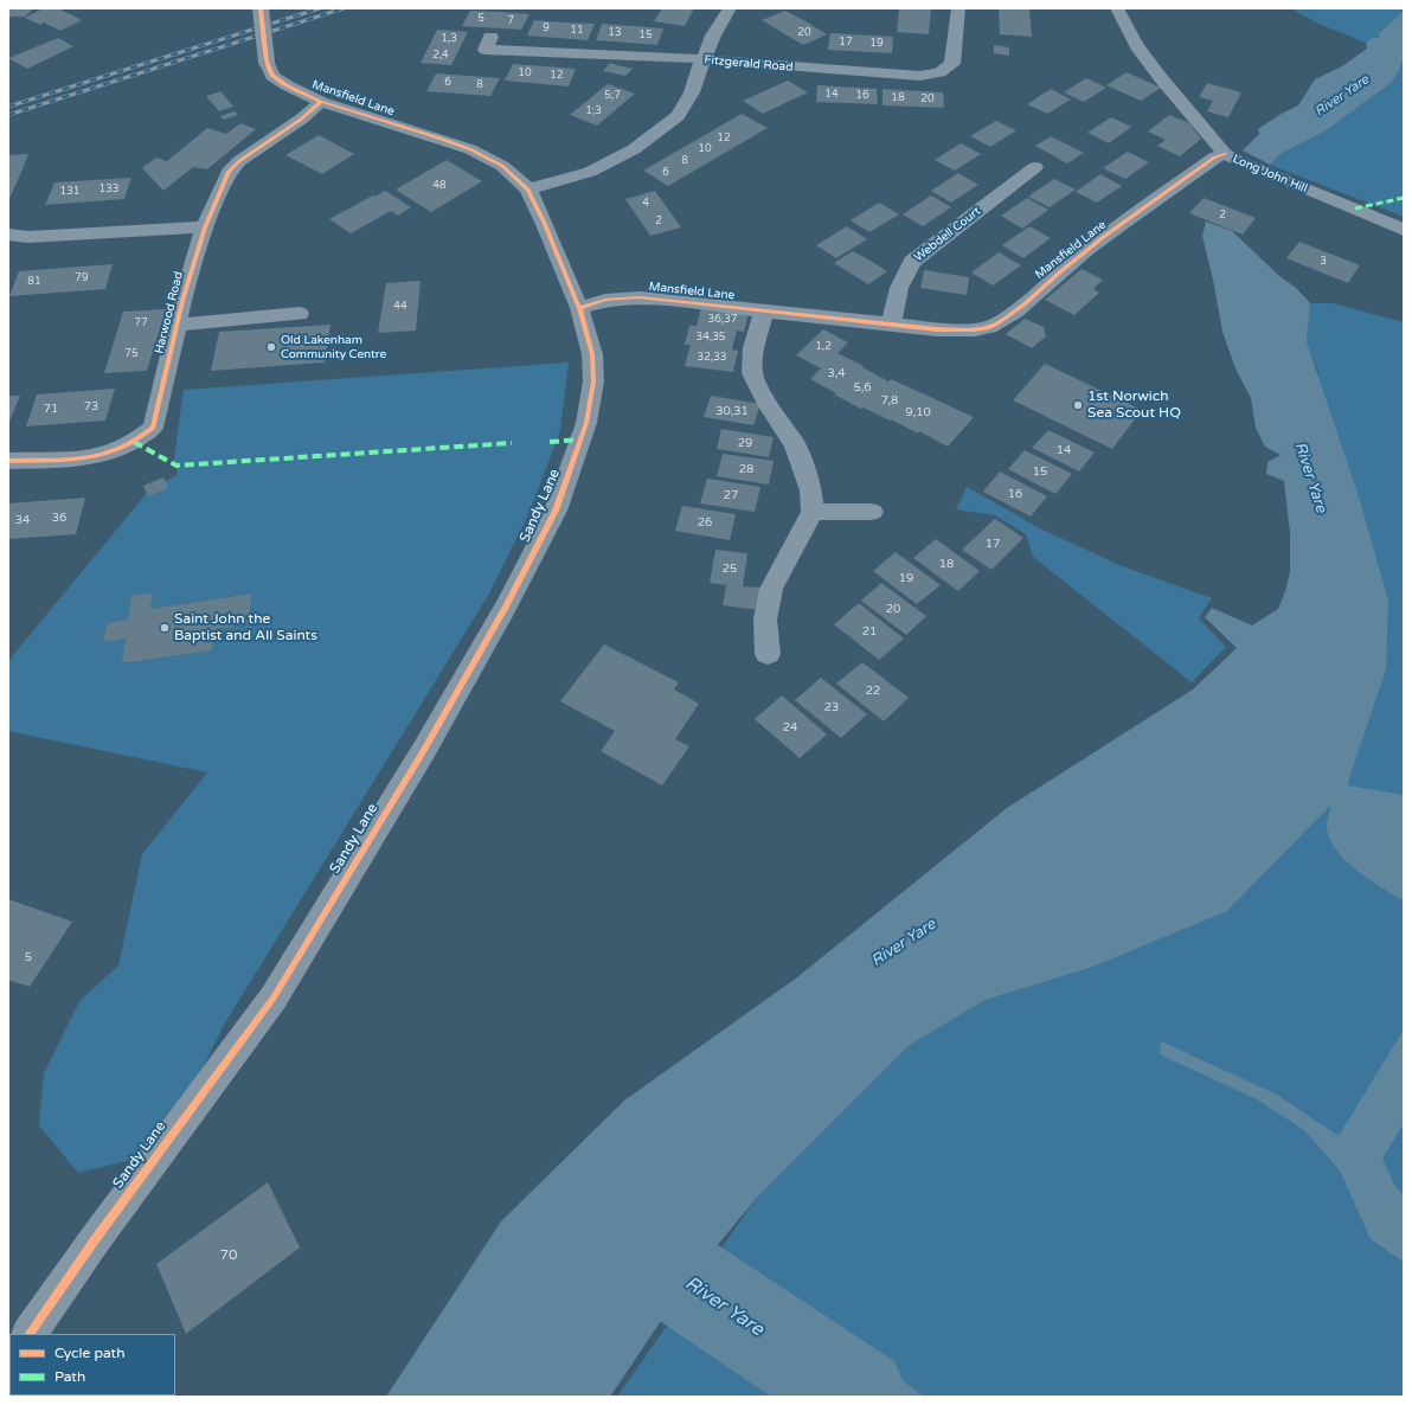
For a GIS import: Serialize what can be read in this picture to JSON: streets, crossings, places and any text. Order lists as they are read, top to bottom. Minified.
{"streets":{"street":["Fitzgerald Road","Mansfield Lane","Long John Hill","Webdell Court","Harwood Road","Sandy Lane"]},"crossings":[["Mansfield Lane","Long John Hill"],["Mansfield Lane","Webdell Court"],["Mansfield Lane","Harwood Road"],["Mansfield Lane","Sandy Lane"]],"water":["River Yare"],"places":["Old Lakenham Community Centre","1st Norwich Sea Scout HQ","Saint John the Baptist and All Saints"],"house_numbers":["5","7","9","11","13","20","15","1,3","17","19","2,4","10","12","6","8","14","5;7","16","18","20","1;3","12","10","8","6","48","133","131","4","2","2","3","79","81","44","36,37","77","34,35","1,2","75","32,33","3,4","5,6","7,8","73","71","30,31","9,10","29","14","28","15","16","27","36","34","26","17","18","25","19","20","21","22","23","24","5","70"],"legend":["Cycle path","Path"]}
